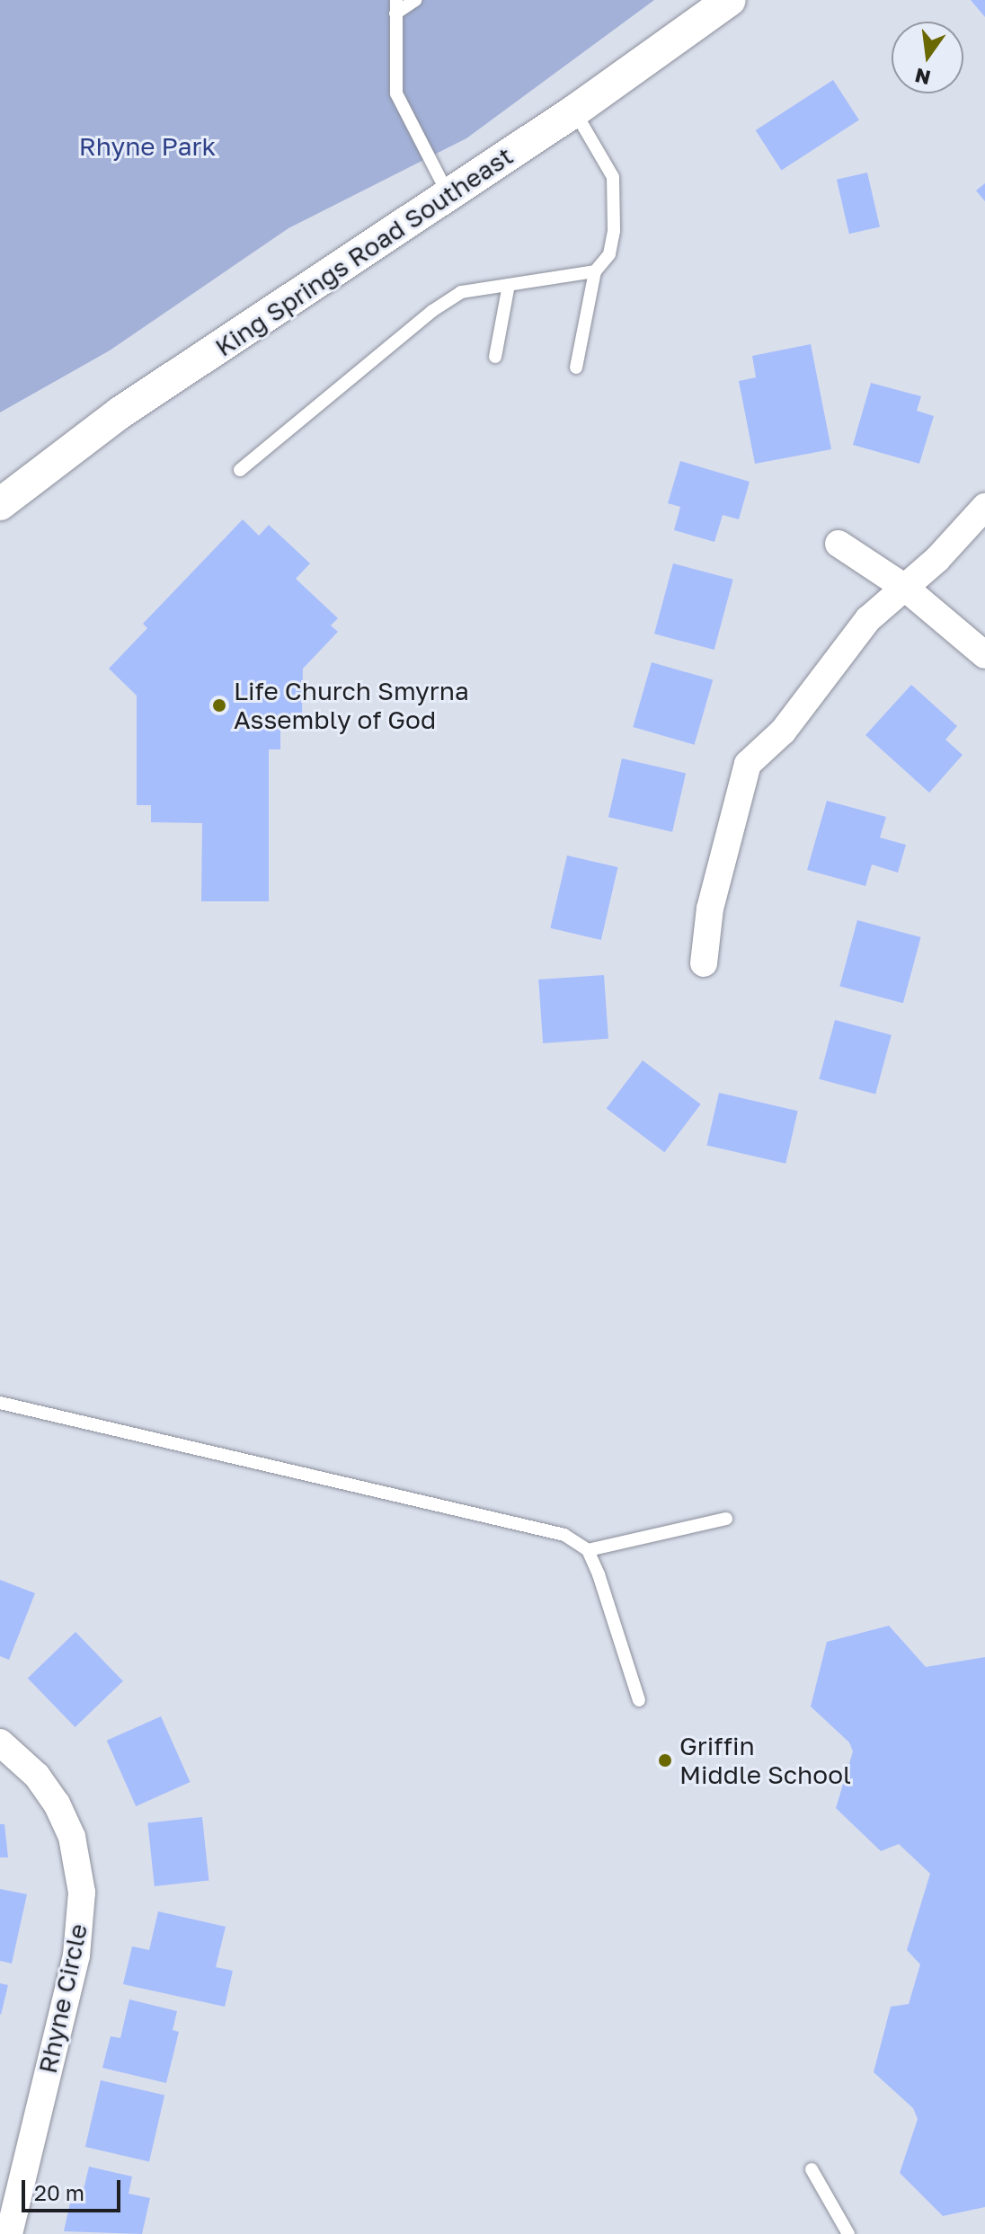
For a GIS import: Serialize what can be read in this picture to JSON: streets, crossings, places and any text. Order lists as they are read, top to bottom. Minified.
{"streets":{"street":["King Springs Road Southeast","Rhyne Circle"]},"parks":["Rhyne Park"],"places":["Life Church Smyrna Assembly of God","Griffin Middle School"],"scale_bar":"20 m","north":"bottom"}
